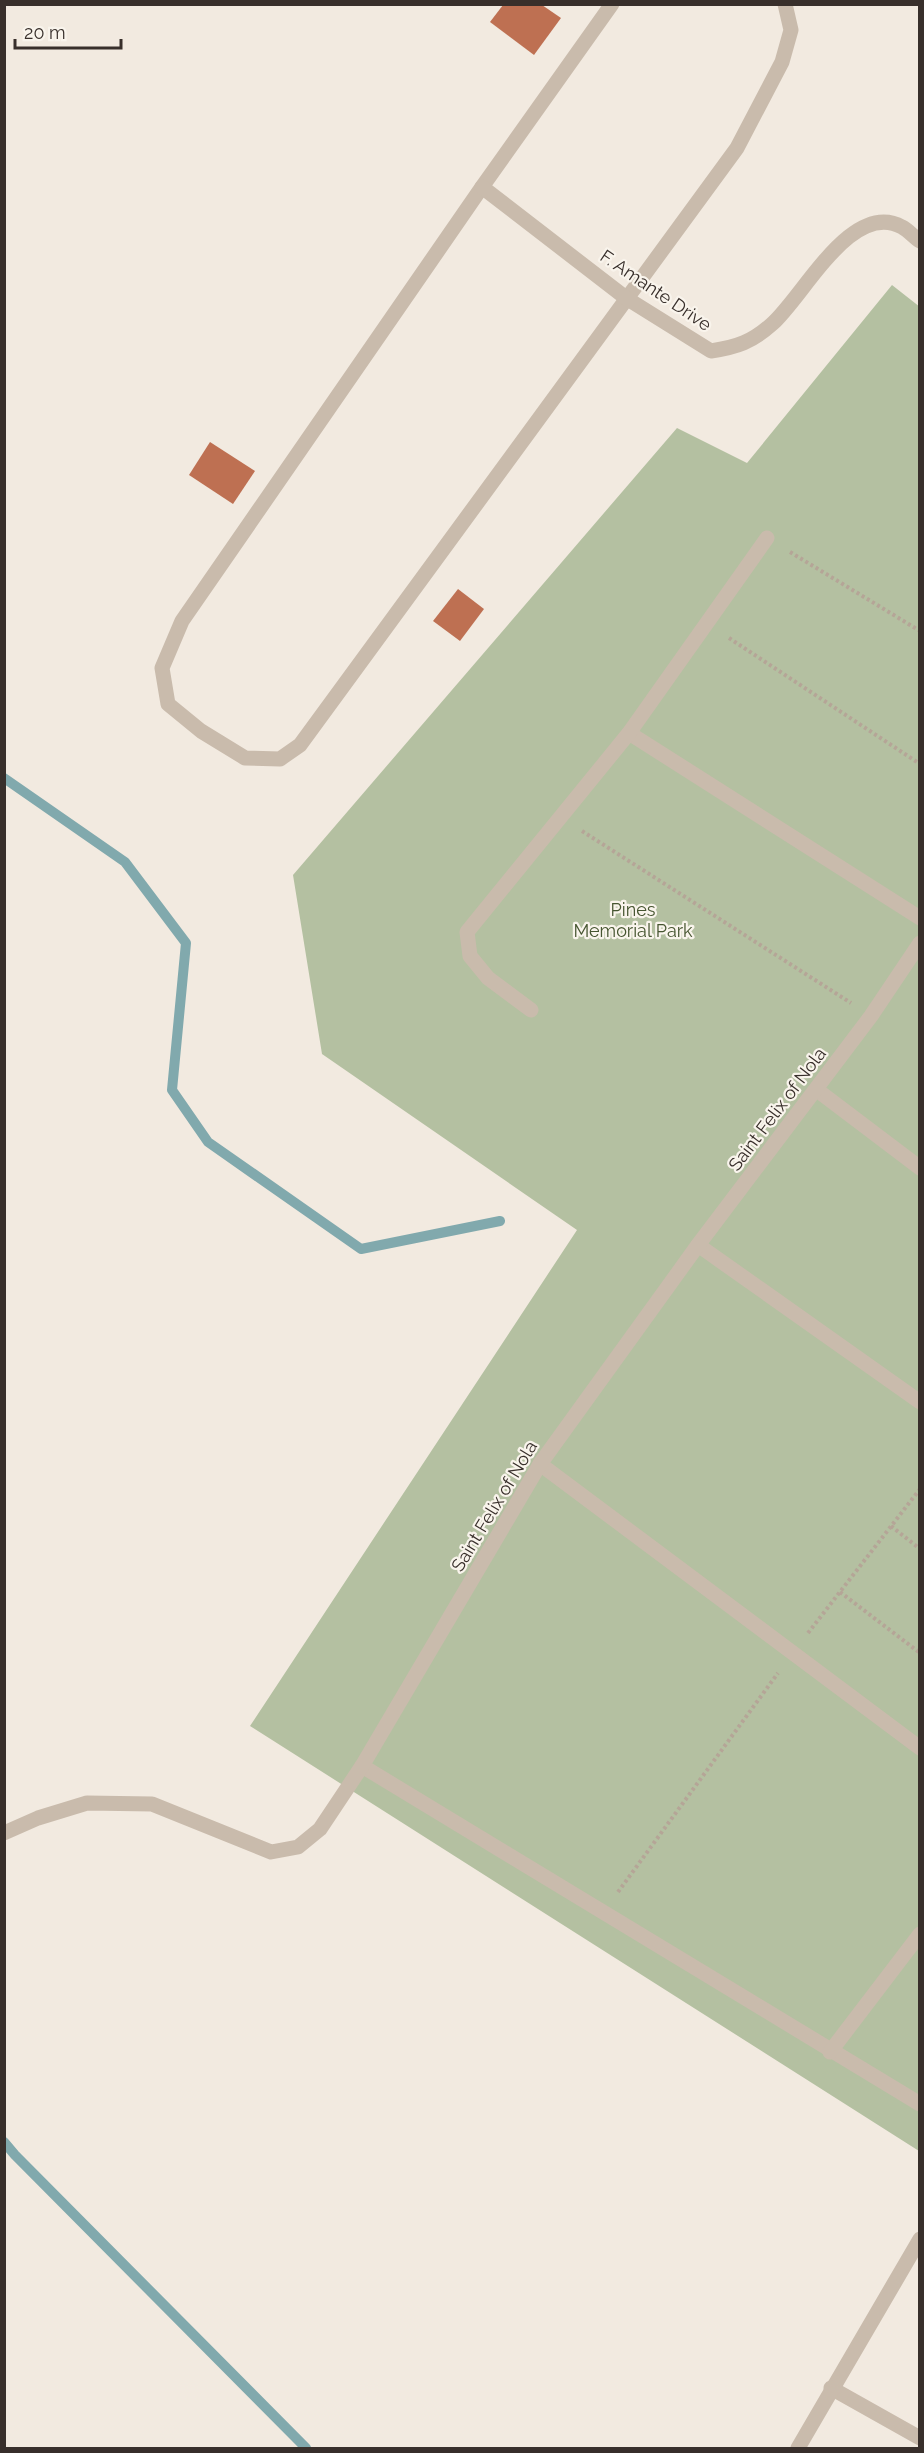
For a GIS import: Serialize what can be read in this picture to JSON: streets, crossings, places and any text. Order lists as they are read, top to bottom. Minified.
{"streets":{"street":["F. Amante Drive","Saint Felix of Nola"]},"parks":["Pines Memorial Park"],"scale_bar":"20 m"}
